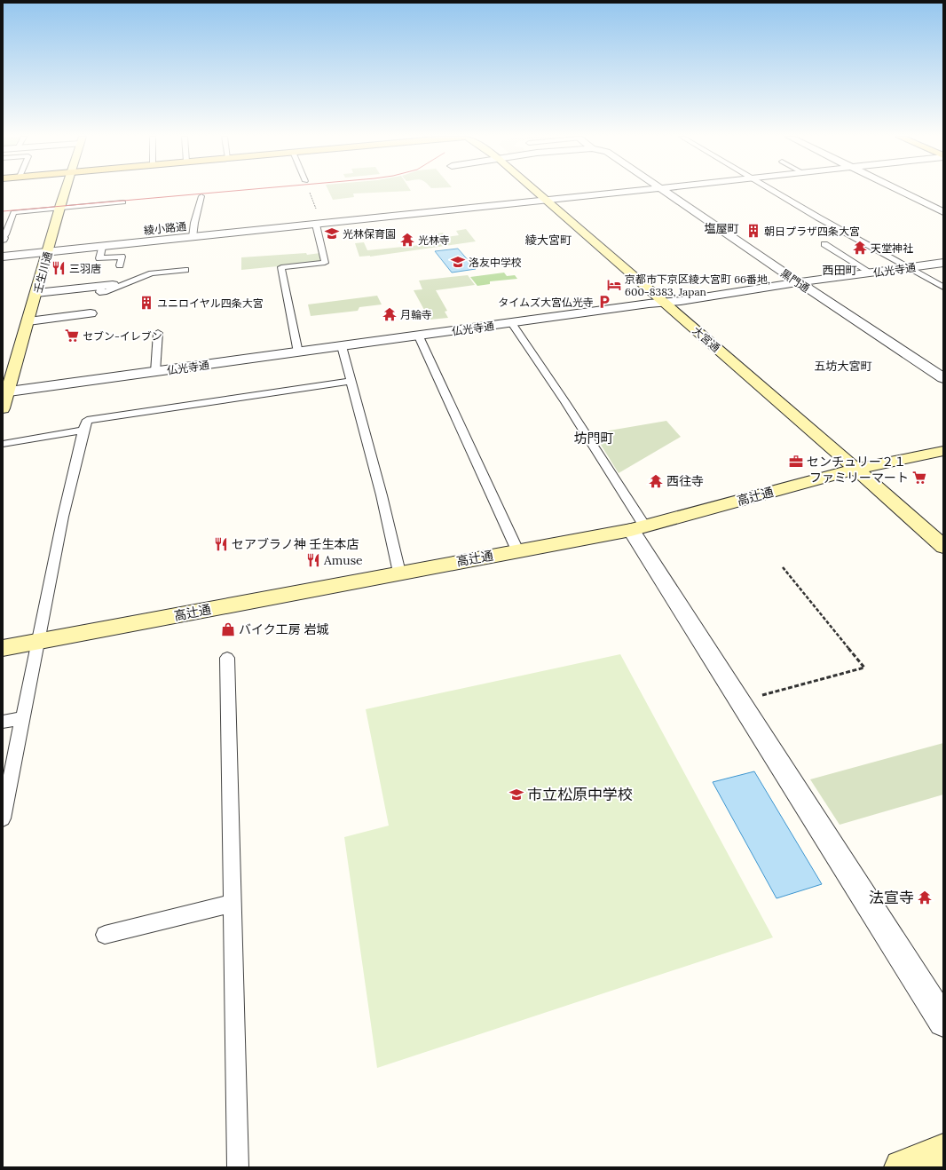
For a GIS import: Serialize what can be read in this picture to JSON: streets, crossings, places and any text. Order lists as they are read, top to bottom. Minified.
{"streets":{"street":["綾小路通","仏光寺通","壬生川通","黒門通","大宮通","高辻通"]},"crossings":[["綾小路通","壬生川通"],["綾小路通","大宮通"],["仏光寺通","壬生川通"],["仏光寺通","黒門通"],["仏光寺通","大宮通"],["大宮通","高辻通"]],"districts":["塩屋町","綾大宮町","西田町","五坊大宮町","坊門町"],"places":{"building":["朝日プラザ四条大宮","ユニロイヤル四条大宮"],"school or university":["光林保育園","洛友中学校","市立松原中学校"],"temple":["光林寺","天堂神社","月輪寺","西往寺","法宣寺"],"restaurant":["三羽唐","セアブラノ神 壬生本店","Amuse"],"hotel":["京都市下京区綾大宮町 66番地, 600-8383, Japan"],"parking":["タイムズ大宮仏光寺"],"supermarket":["セブン-イレブン","ファミリーマート"],"office":["センチュリー２１"],"shop":["バイク工房 岩城"]}}
